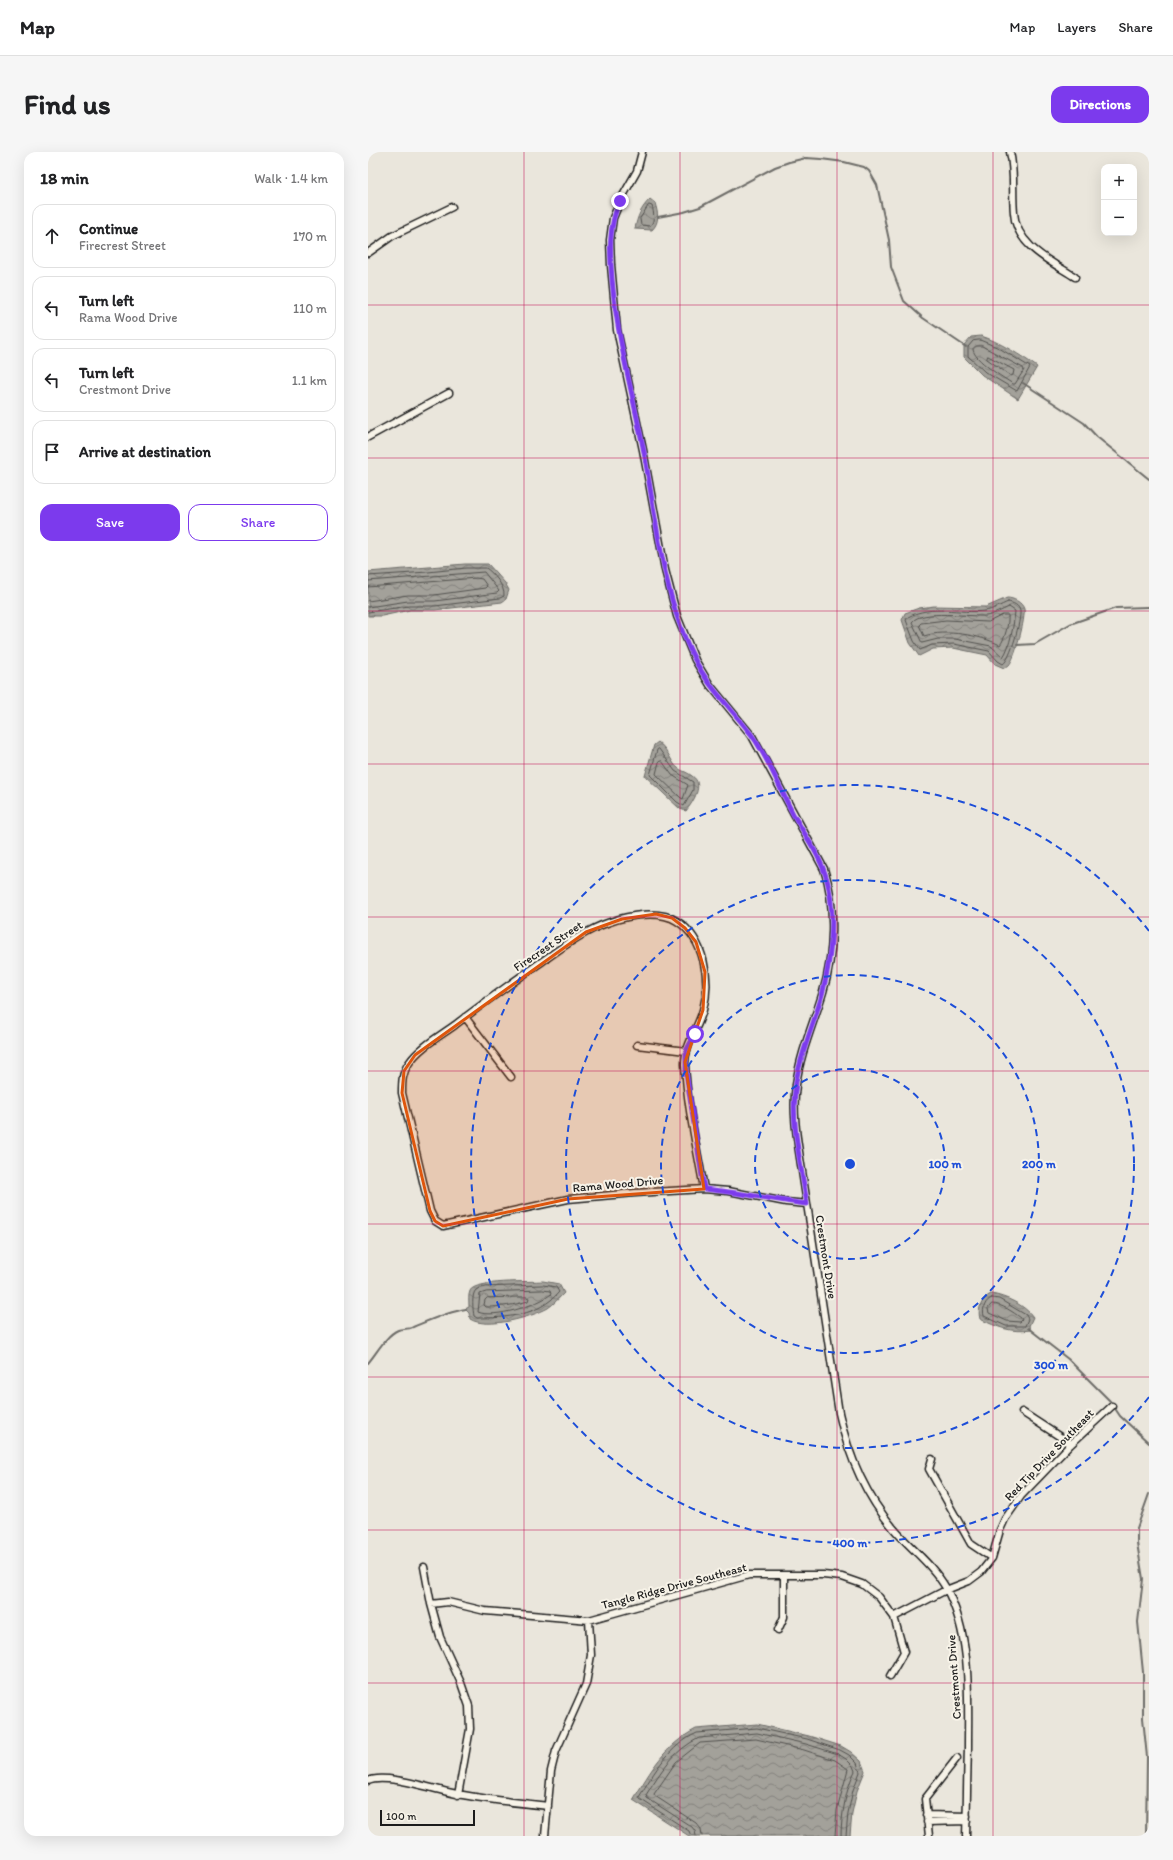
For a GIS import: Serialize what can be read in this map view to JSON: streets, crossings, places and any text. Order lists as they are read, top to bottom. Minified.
{"streets":{"street":["Firecrest Street","Rama Wood Drive","Crestmont Drive","Red Tip Drive Southeast","Tangle Ridge Drive Southeast"]},"crossings":[["Firecrest Street","Rama Wood Drive"],["Rama Wood Drive","Crestmont Drive"],["Crestmont Drive","Red Tip Drive Southeast"]],"scale_bar":"100 m","page":{"header":"Map","nav":["Map","Layers","Share"],"buttons":["Directions",["Save","Share"]],"title":"Find us","heading":["18 min","Walk · 1.4 km"],"map_buttons":["+","−"],"list":[["Continue","Firecrest Street","170 m"],["Turn left","Rama Wood Drive","110 m"],["Turn left","Crestmont Drive","1.1 km"],"Arrive at destination"],"scale":"100 m"},"rings":["100 m","200 m","300 m","400 m"]}
